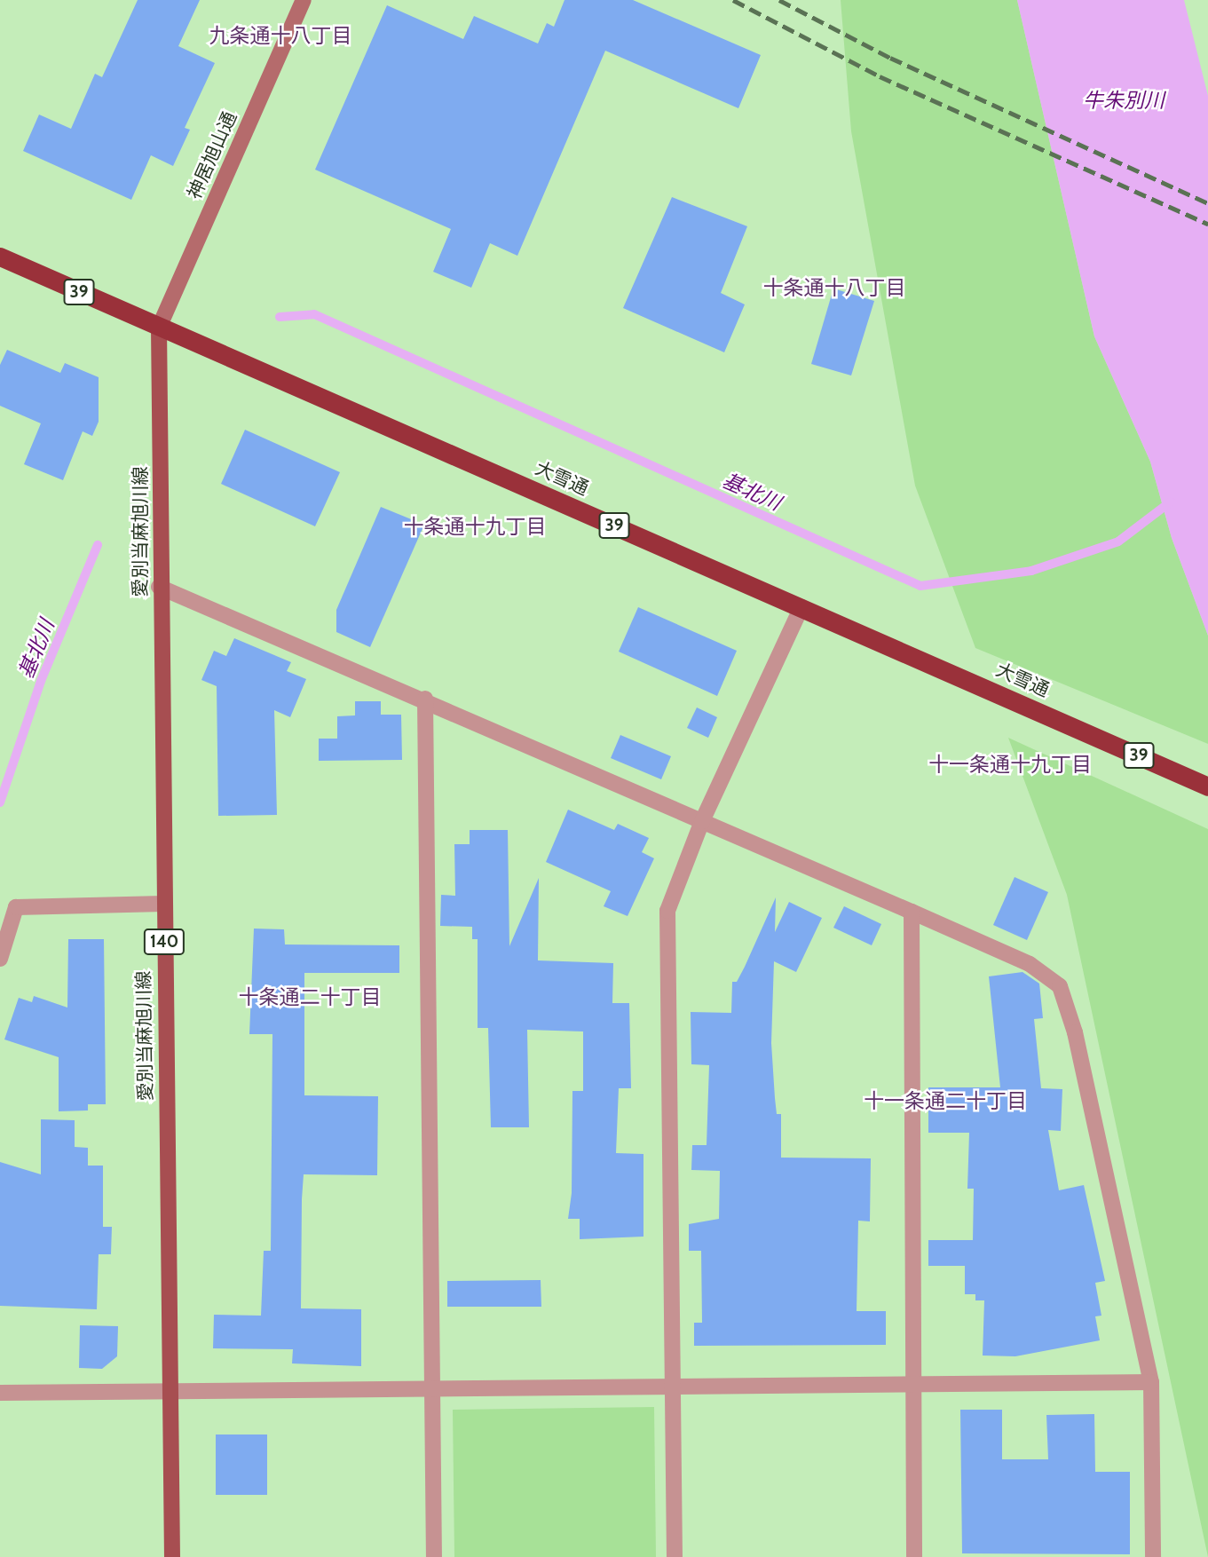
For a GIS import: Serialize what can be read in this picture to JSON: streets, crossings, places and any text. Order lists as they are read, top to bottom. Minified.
{"streets":{"highway":["39","大雪通"],"main road":["愛別当麻旭川線","140"],"street":["神居旭山通"]},"crossings":[["神居旭山通","大雪通"],["神居旭山通","愛別当麻旭川線"],["大雪通","愛別当麻旭川線"]],"districts":["九条通十八丁目","十条通十八丁目","十条通十九丁目","十一条通十九丁目","十条通二十丁目","十一条通二十丁目"],"water":["牛朱別川","基北川"]}
